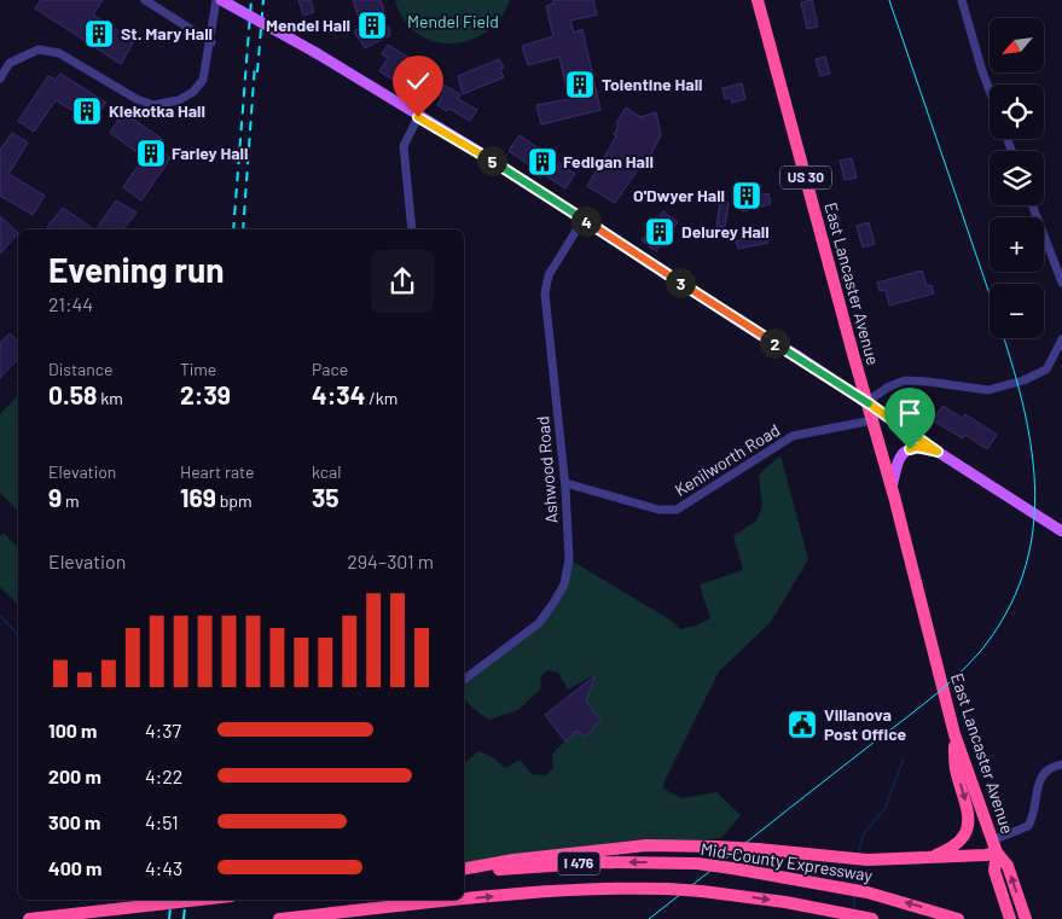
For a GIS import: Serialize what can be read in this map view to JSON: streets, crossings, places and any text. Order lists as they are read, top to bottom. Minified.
{"streets":{"highway":["US 30","East Lancaster Avenue","Mid-County Expressway","I 476"],"street":["Kenilworth Road","Ashwood Road"]},"crossings":[["East Lancaster Avenue","Kenilworth Road"],["Kenilworth Road","Ashwood Road"]],"parks":["Mendel Field"],"places":{"building":["Mendel Hall","St. Mary Hall","Tolentine Hall","Klekotka Hall","Farley Hall","Fedigan Hall","O'Dwyer Hall","Delurey Hall"],"public building":["Villanova Post Office"]},"north":"bottom left","page":{"map_buttons":["+","−"],"pins":["5","4","3","2"],"heading":["Evening run","21:44"],"stats":[["Distance","0.58 km"],["Time","2:39"],["Pace","4:34 /km"],["Elevation","9 m"],["Heart rate","169 bpm"],["kcal","35"]],"chart":["Elevation","294–301 m"],"list":[{"name":"100 m","note":"4:37"},{"name":"200 m","note":"4:22"},{"name":"300 m","note":"4:51"},{"name":"400 m","note":"4:43"}]}}
